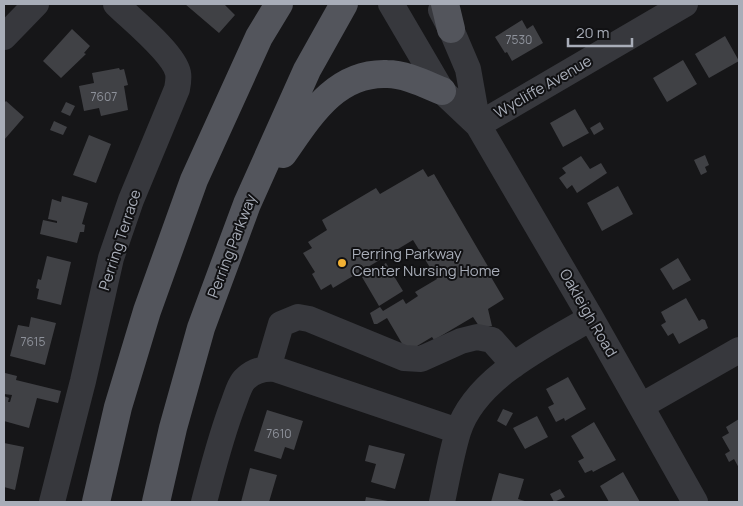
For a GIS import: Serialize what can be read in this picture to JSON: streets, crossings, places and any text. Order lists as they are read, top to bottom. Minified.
{"streets":{"main road":["Perring Parkway"],"street":["Wycliffe Avenue","Perring Terrace","Oakleigh Road"]},"crossings":[["Wycliffe Avenue","Oakleigh Road"]],"places":["Perring Parkway Center Nursing Home"],"house_numbers":["7530","7607","7615","7610"],"scale_bar":"20 m"}
